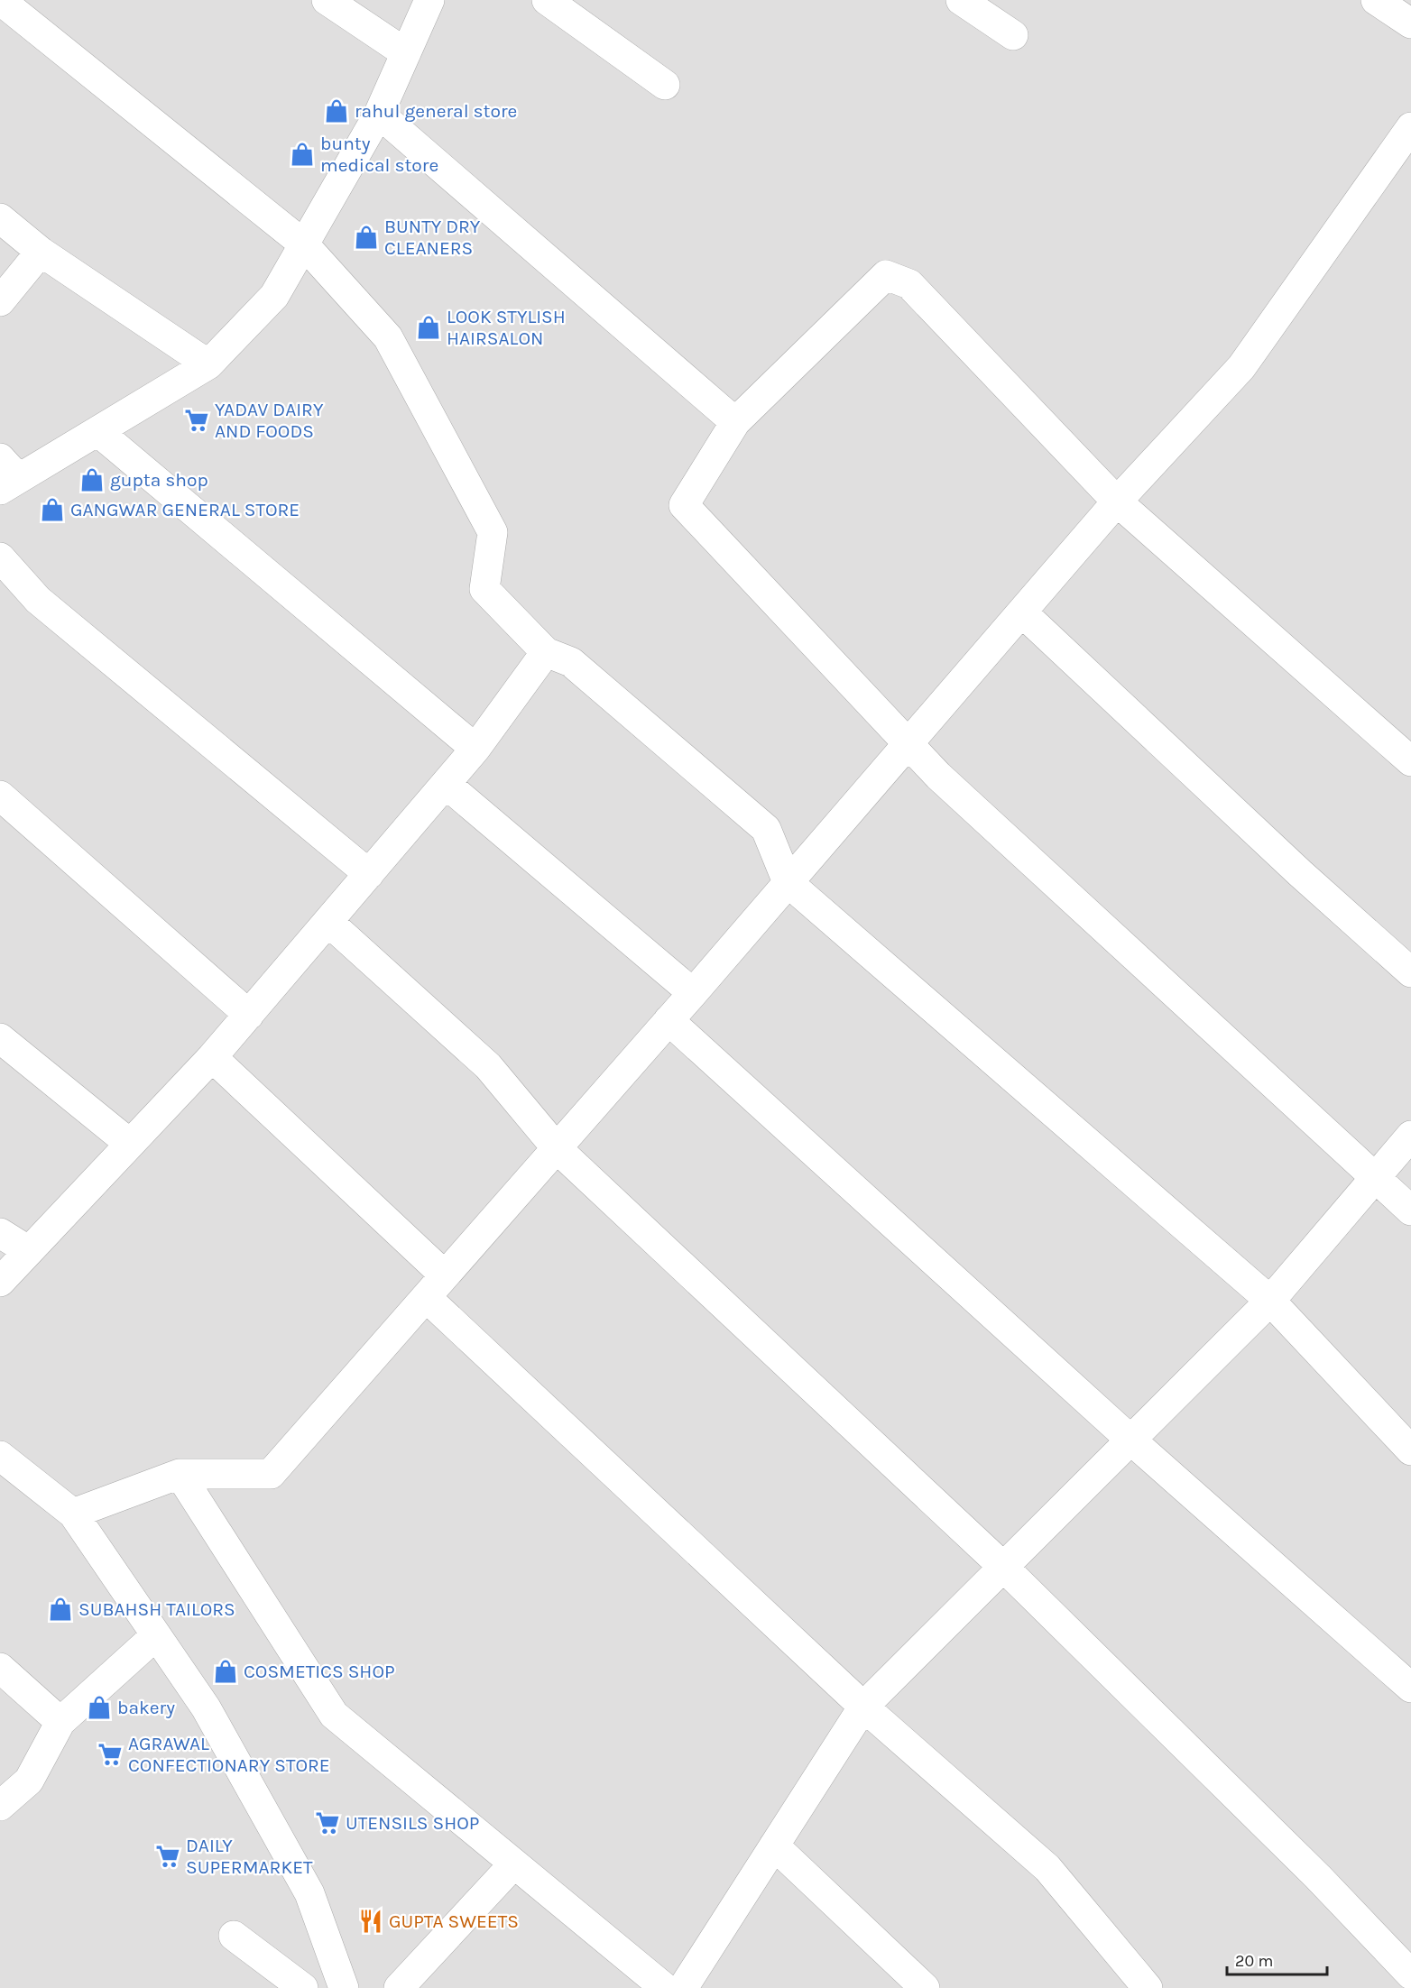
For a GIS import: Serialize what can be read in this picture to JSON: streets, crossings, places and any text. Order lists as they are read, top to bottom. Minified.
{"places":{"shop":["rahul general store","bunty medical store","BUNTY DRY CLEANERS","LOOK STYLISH HAIRSALON","gupta shop","GANGWAR GENERAL STORE","SUBAHSH TAILORS","COSMETICS SHOP","bakery"],"supermarket":["YADAV DAIRY AND FOODS","AGRAWAL CONFECTIONARY STORE","UTENSILS SHOP","DAILY SUPERMARKET"],"restaurant":["GUPTA SWEETS"]},"scale_bar":"20 m"}
